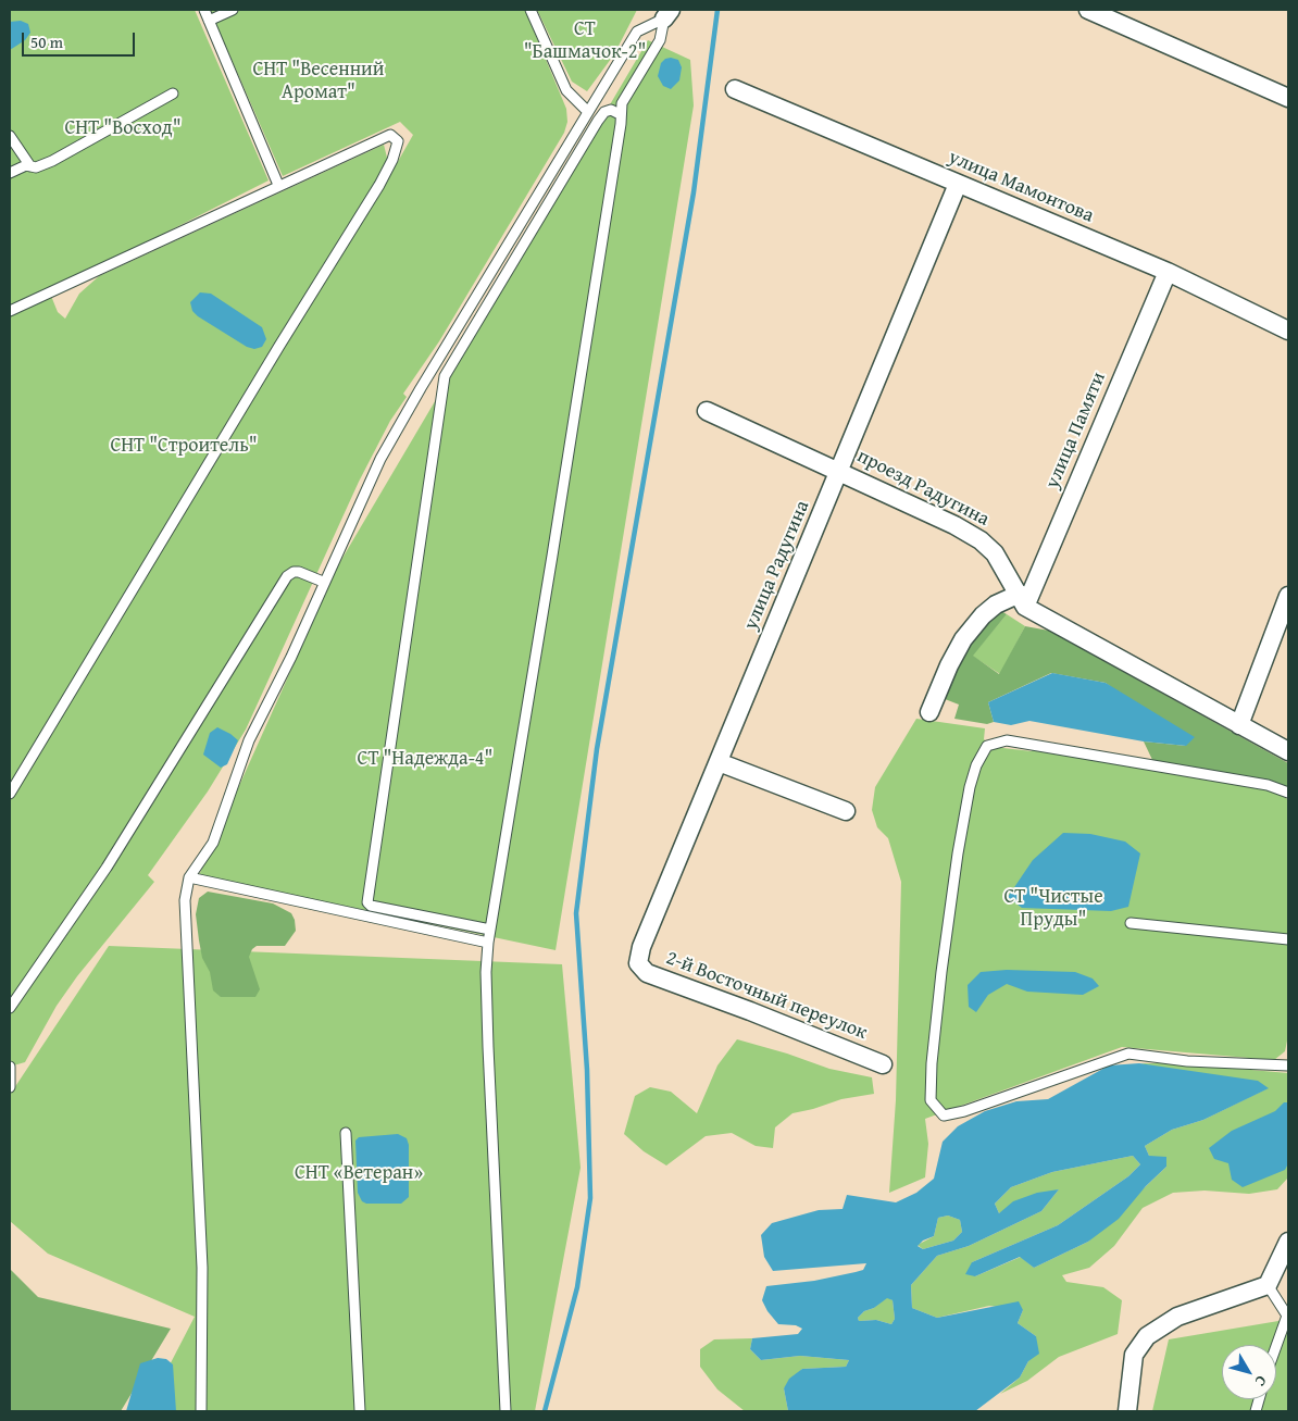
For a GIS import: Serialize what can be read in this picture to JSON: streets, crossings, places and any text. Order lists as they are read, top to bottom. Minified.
{"streets":{"street":["улица Мамонтова","улица Памяти","проезд Радугина","улица Радугина","2-й Восточный переулок"]},"crossings":[["улица Мамонтова","улица Памяти"],["улица Мамонтова","улица Радугина"],["улица Памяти","проезд Радугина"],["проезд Радугина","улица Радугина"],["улица Радугина","2-й Восточный переулок"]],"parks":["СТ \"Башмачок-2\"","СНТ \"Весенний Аромат\"","СНТ \"Восход\"","СНТ \"Строитель\"","СТ \"Надежда-4\"","СТ \"Чистые Пруды\"","СНТ «Ветеран»"],"scale_bar":"50 m","north":"bottom right"}
